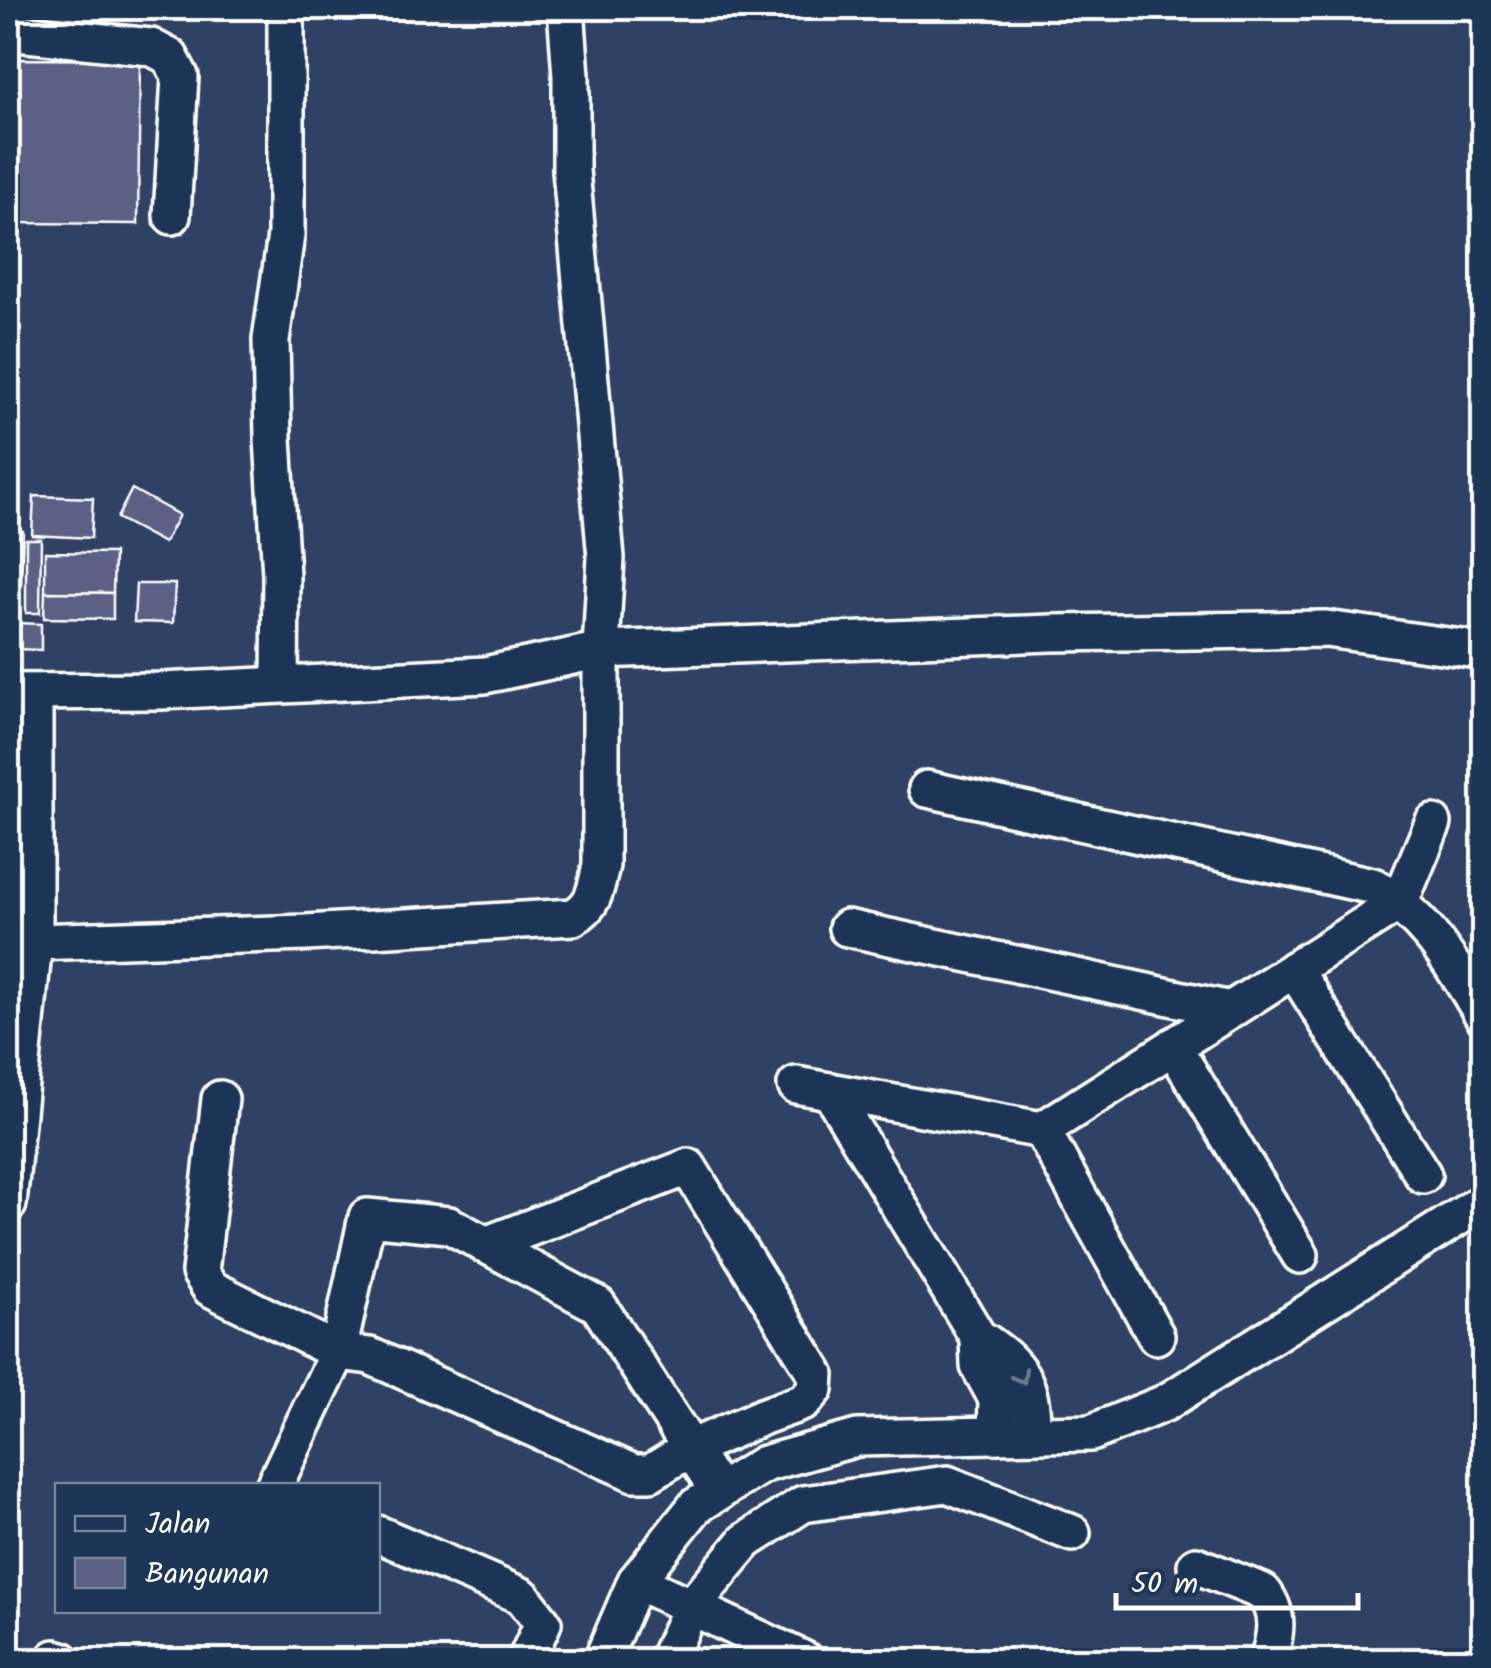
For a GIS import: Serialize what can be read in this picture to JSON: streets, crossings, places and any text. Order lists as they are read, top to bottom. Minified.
{"legend":["Jalan","Bangunan"],"scale_bar":"50 m"}
